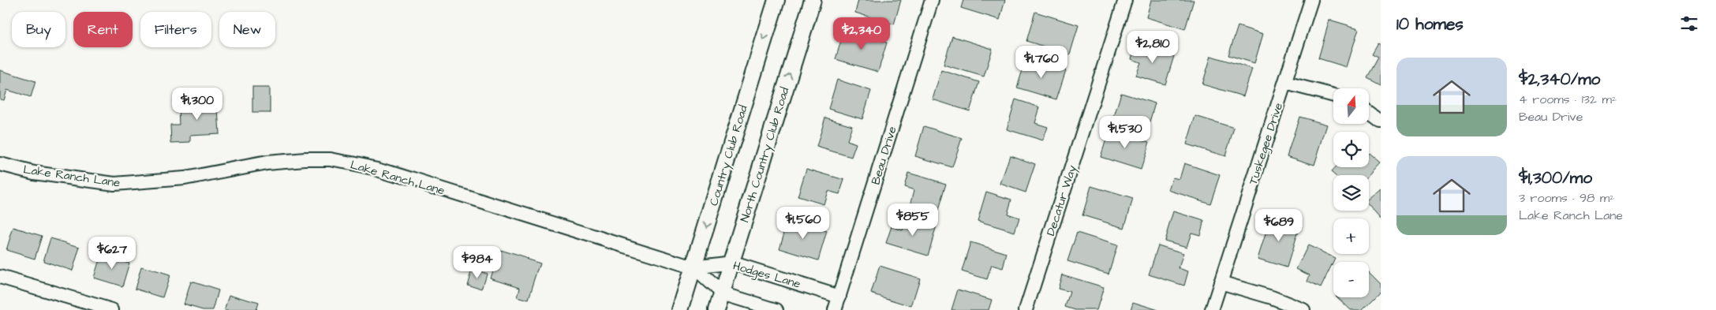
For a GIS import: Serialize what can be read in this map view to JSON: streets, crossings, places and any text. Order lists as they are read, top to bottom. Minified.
{"streets":{"main road":["North Country Club Road","Country Club Road"],"street":["Tuskegee Drive","Beau Drive","Lake Ranch Lane","Decatur Way","Hodges Lane"]},"crossings":[["North Country Club Road","Hodges Lane"],["Country Club Road","Lake Ranch Lane"],["Country Club Road","Hodges Lane"],["Beau Drive","Hodges Lane"],["Lake Ranch Lane","Hodges Lane"]],"one_way":["North Country Club Road","Country Club Road"],"north":"top","page":{"heading":"10 homes","chip":["Buy","Rent","Filters","New"],"price":["$2,340","$2,810","$1,760","$1,300","$1,530","$855","$1,560","$689","$627","$984"],"list":[{"name":"$2,340/mo","note":"4 rooms · 132 m² · Beau Drive"},{"name":"$1,300/mo","note":"3 rooms · 98 m² · Lake Ranch Lane"}],"map_buttons":["+","−"]}}
